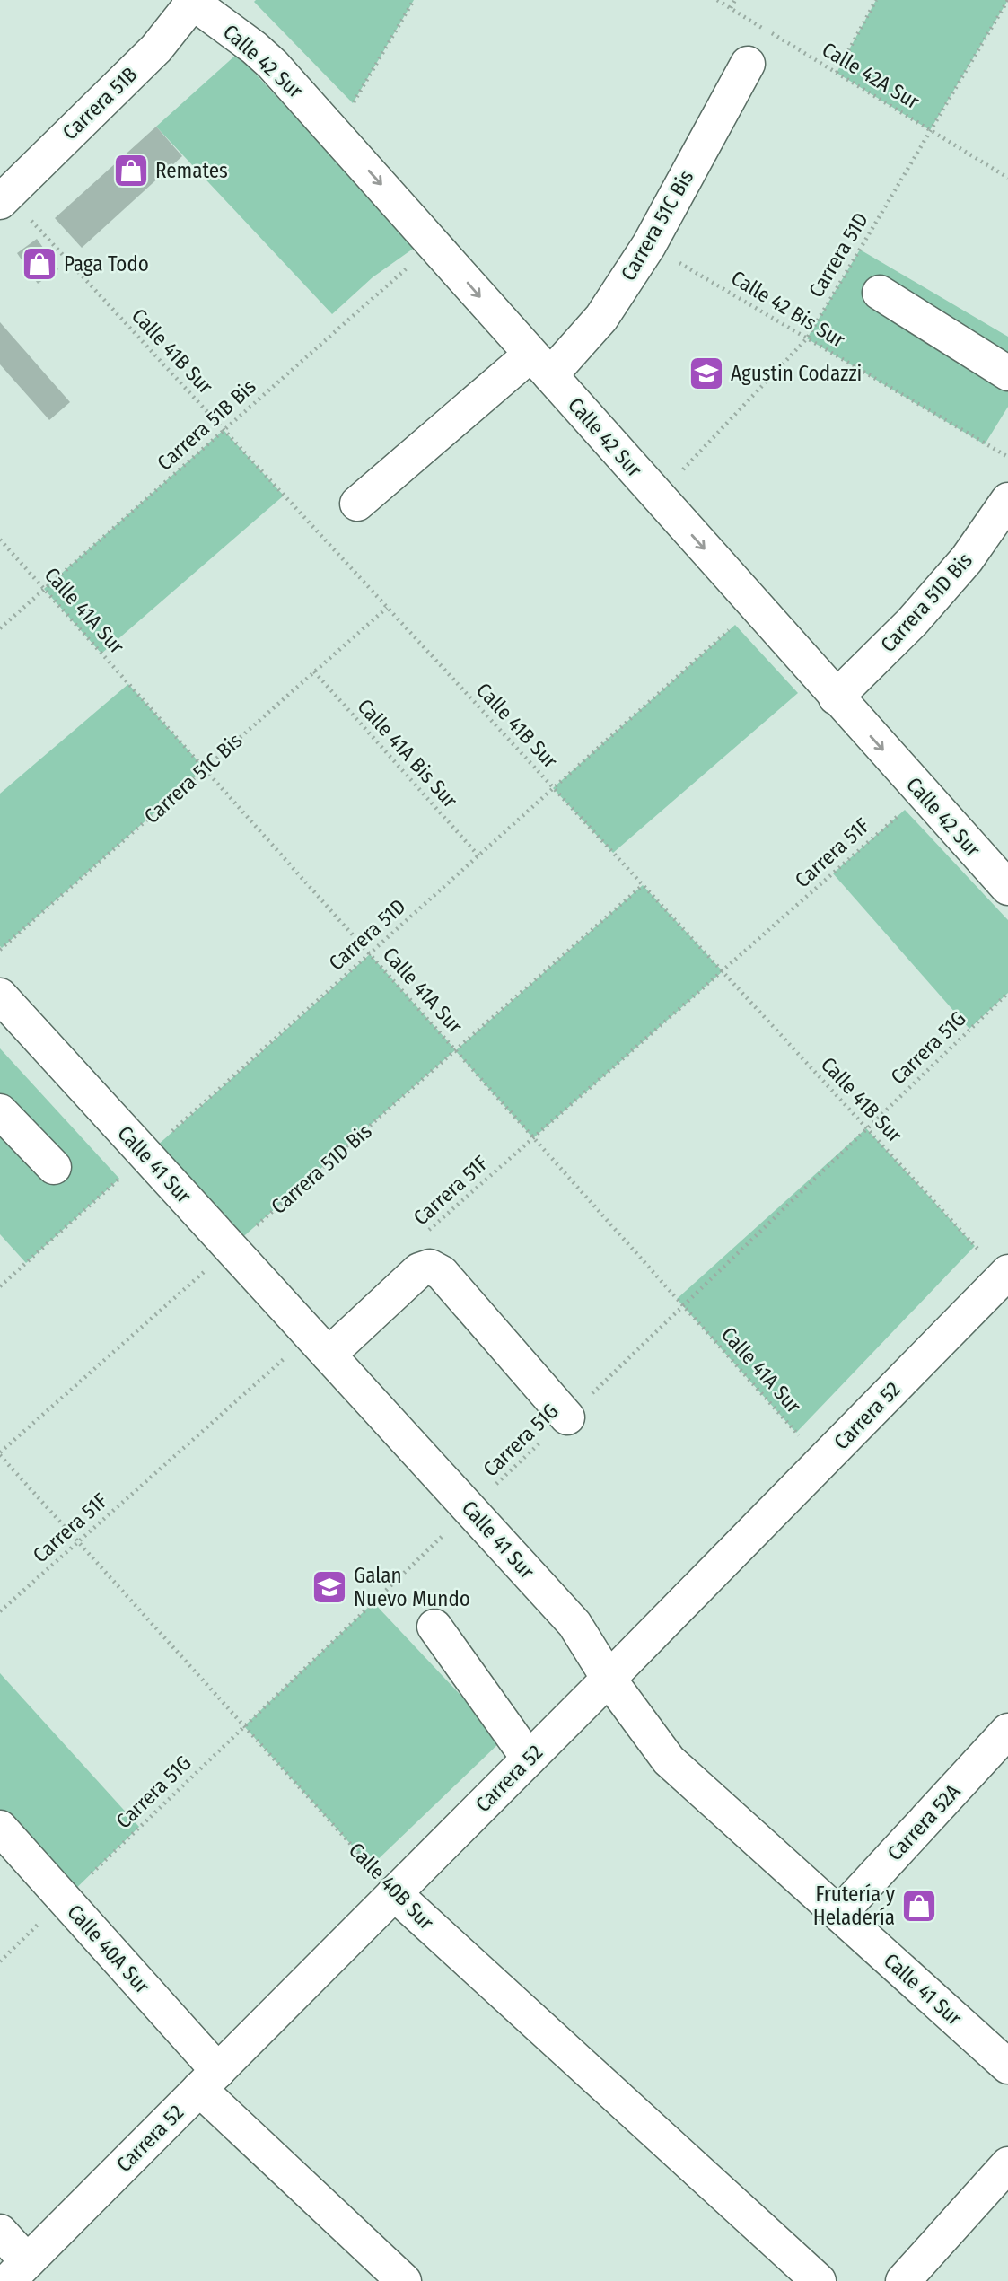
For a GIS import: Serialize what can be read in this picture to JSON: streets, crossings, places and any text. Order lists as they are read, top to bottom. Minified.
{"streets":{"street":["Calle 42 Sur","Carrera 51B","Carrera 51C Bis","Carrera 51D Bis","Calle 41 Sur","Carrera 52","Carrera 52A","Calle 40B Sur","Calle 40A Sur"],"path":["Calle 42A Sur","Carrera 51D","Calle 42 Bis Sur","Calle 41B Sur","Carrera 51B Bis","Calle 41A Sur","Calle 41A Bis Sur","Carrera 51F","Carrera 51G"]},"crossings":[["Calle 42 Sur","Carrera 51B"],["Calle 42 Sur","Carrera 51C Bis"],["Calle 42 Sur","Carrera 51D"],["Calle 42 Sur","Carrera 51B Bis"],["Calle 42 Sur","Carrera 51D Bis"],["Calle 42 Sur","Carrera 51F"],["Calle 42A Sur","Carrera 51D"],["Carrera 51B","Calle 41B Sur"],["Carrera 51C Bis","Calle 42 Bis Sur"],["Carrera 51C Bis","Calle 41B Sur"],["Carrera 51C Bis","Calle 41A Sur"],["Carrera 51C Bis","Calle 41A Bis Sur"],["Carrera 51D","Calle 42 Bis Sur"],["Carrera 51D","Calle 41B Sur"],["Carrera 51D","Calle 41A Sur"],["Carrera 51D","Calle 41A Bis Sur"],["Carrera 51D","Calle 41 Sur"],["Calle 41B Sur","Carrera 51B Bis"],["Calle 41B Sur","Carrera 51D Bis"],["Calle 41B Sur","Carrera 51F"],["Calle 41B Sur","Carrera 51G"],["Calle 41B Sur","Carrera 52"],["Carrera 51B Bis","Calle 41A Sur"],["Carrera 51D Bis","Calle 41A Sur"],["Carrera 51D Bis","Calle 41 Sur"],["Carrera 51D Bis","Calle 40B Sur"],["Calle 41A Sur","Carrera 51F"],["Calle 41A Sur","Carrera 51G"],["Calle 41A Sur","Carrera 52"],["Carrera 51F","Calle 41 Sur"],["Carrera 51F","Calle 40B Sur"],["Carrera 51G","Calle 41 Sur"],["Carrera 51G","Calle 40B Sur"],["Carrera 51G","Calle 40A Sur"],["Calle 41 Sur","Carrera 52"],["Calle 41 Sur","Carrera 52A"],["Carrera 52","Calle 40B Sur"],["Carrera 52","Calle 40A Sur"]],"one_way":["Calle 42 Sur"],"places":{"shop":["Remates","Paga Todo","Frutería y Heladería"],"school or university":["Agustin Codazzi","Galan Nuevo Mundo"]}}
